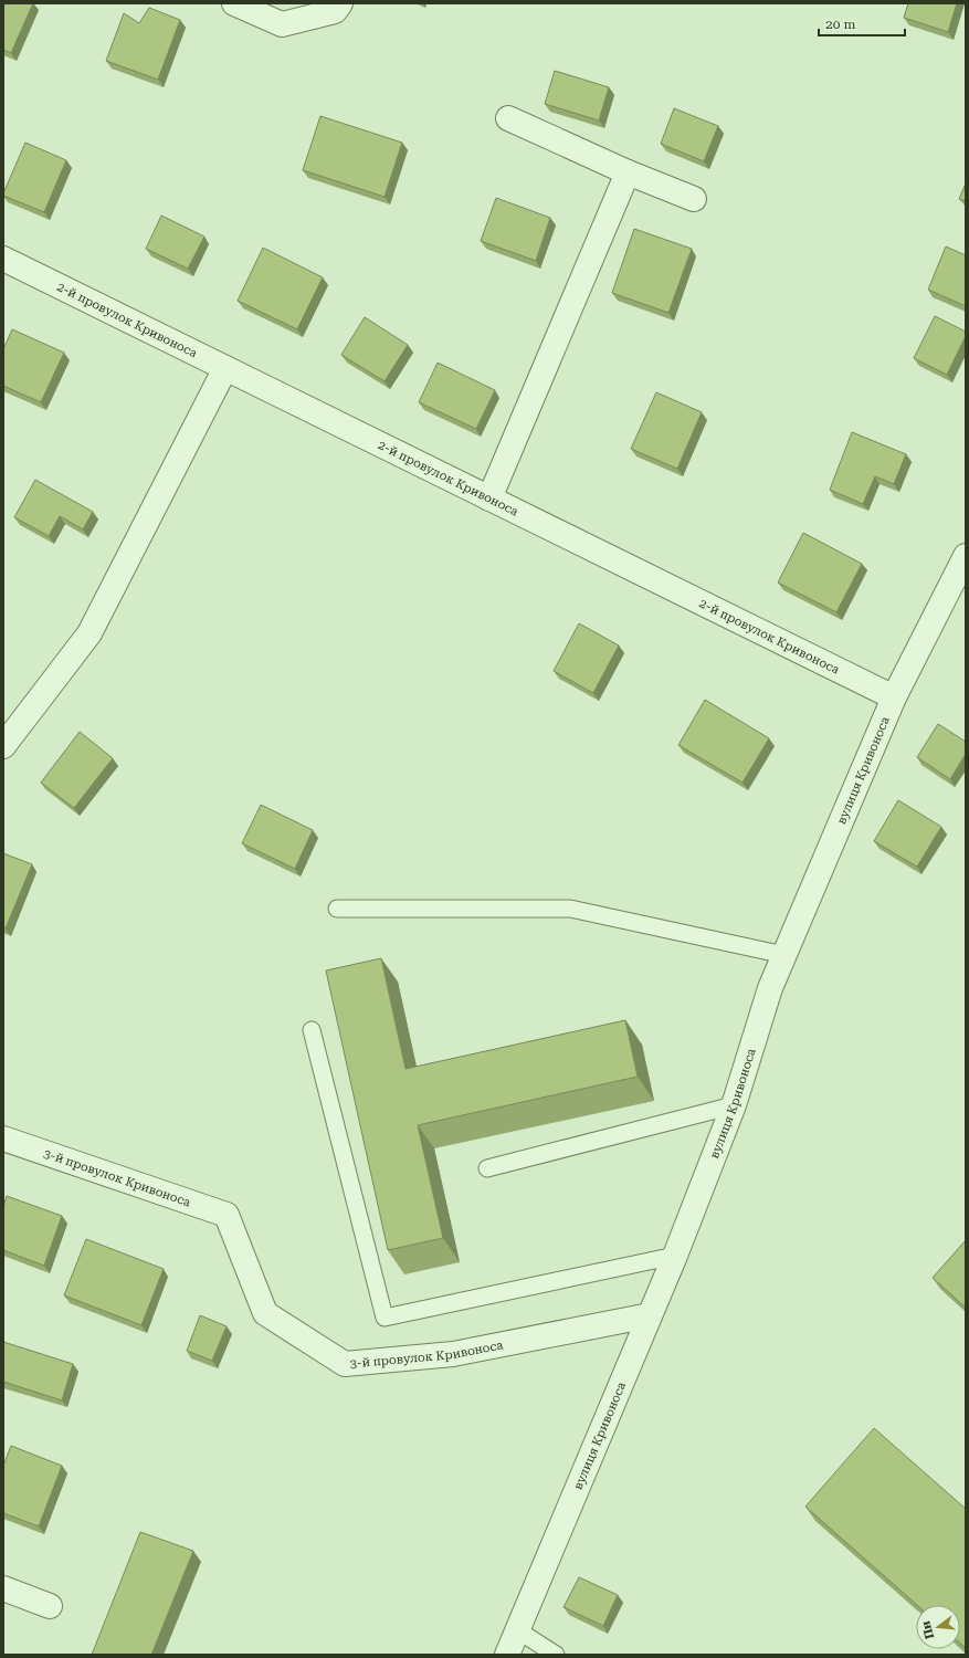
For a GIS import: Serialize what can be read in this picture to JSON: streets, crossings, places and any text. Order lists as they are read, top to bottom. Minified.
{"streets":{"street":["2-й провулок Кривоноса","вулиця Кривоноса","3-й провулок Кривоноса"]},"crossings":[["2-й провулок Кривоноса","вулиця Кривоноса"],["вулиця Кривоноса","3-й провулок Кривоноса"]],"scale_bar":"20 m","north":"left"}
